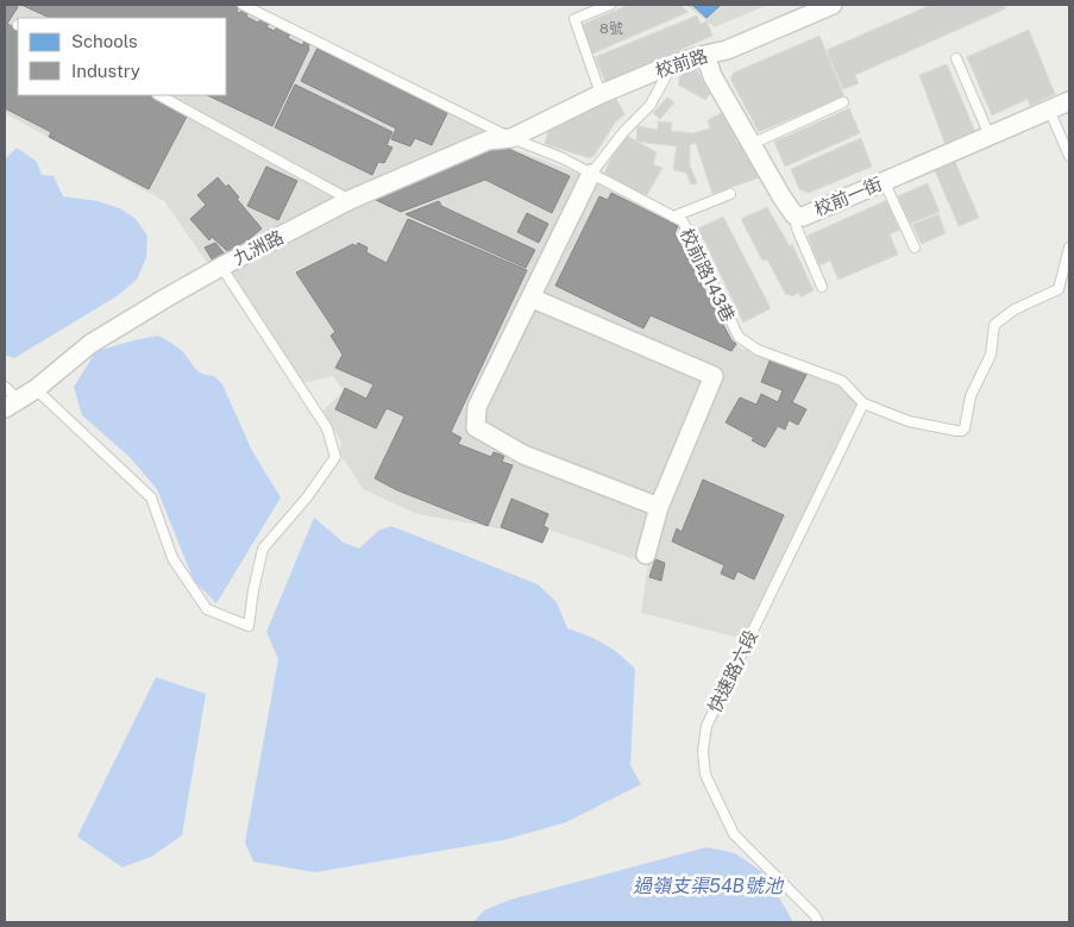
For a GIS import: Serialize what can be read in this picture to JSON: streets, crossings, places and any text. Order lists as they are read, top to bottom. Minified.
{"streets":{"street":["校前路","校前一街","九洲路"],"lane":["校前路143巷","快速路六段"]},"crossings":[["校前路","校前一街"],["校前路","九洲路"],["九洲路","校前路143巷"],["校前路143巷","快速路六段"]],"water":["過嶺支渠54B號池"],"house_numbers":["8號"],"legend":["Schools","Industry"]}
